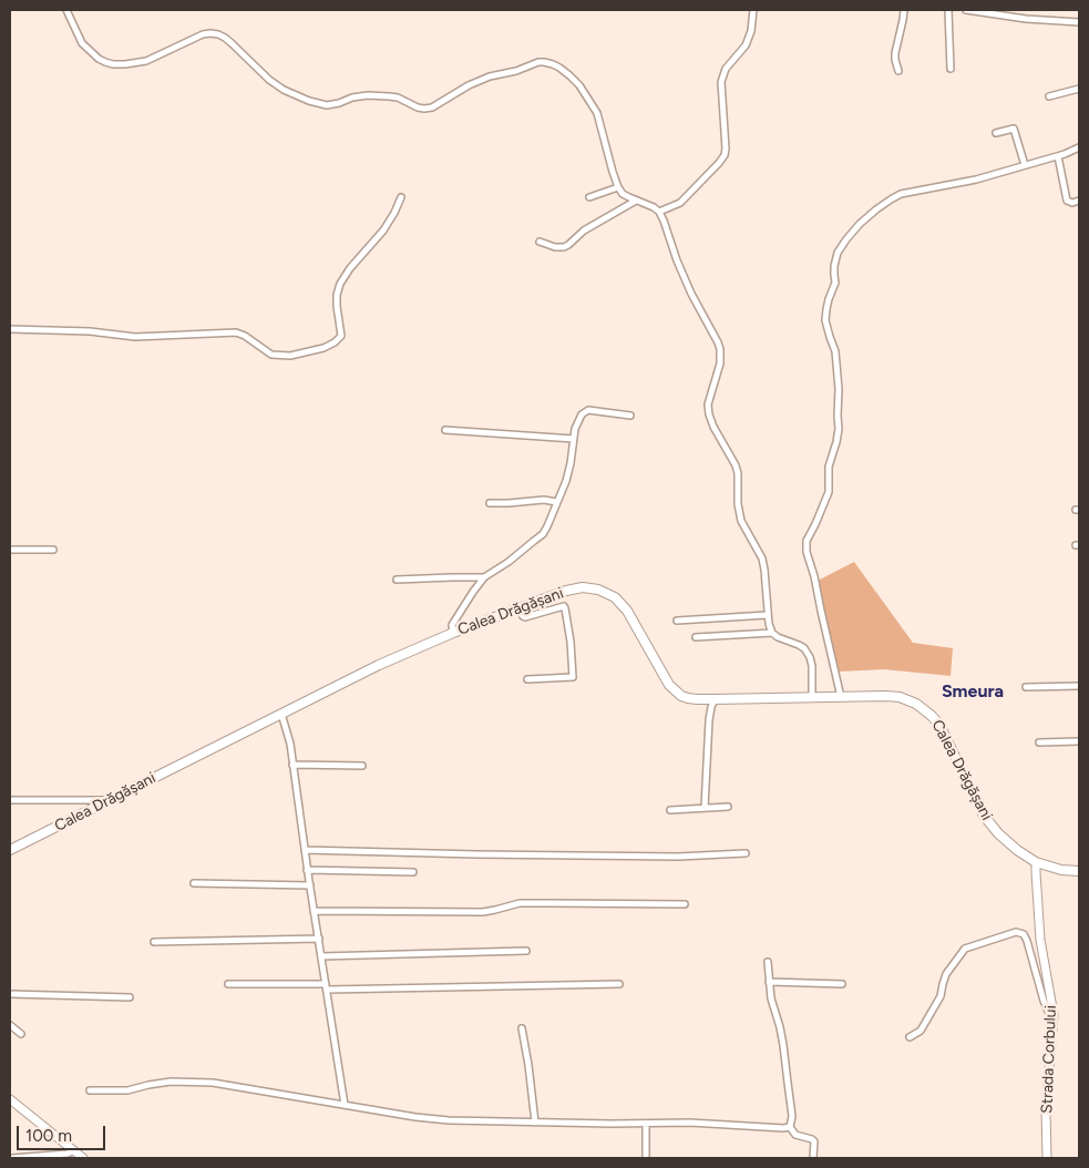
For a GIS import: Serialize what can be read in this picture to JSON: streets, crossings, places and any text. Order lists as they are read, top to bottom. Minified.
{"streets":{"main road":["Calea Drăgășani"],"street":["Strada Corbului"]},"crossings":[["Calea Drăgășani","Strada Corbului"]],"districts":["Smeura"],"scale_bar":"100 m"}
